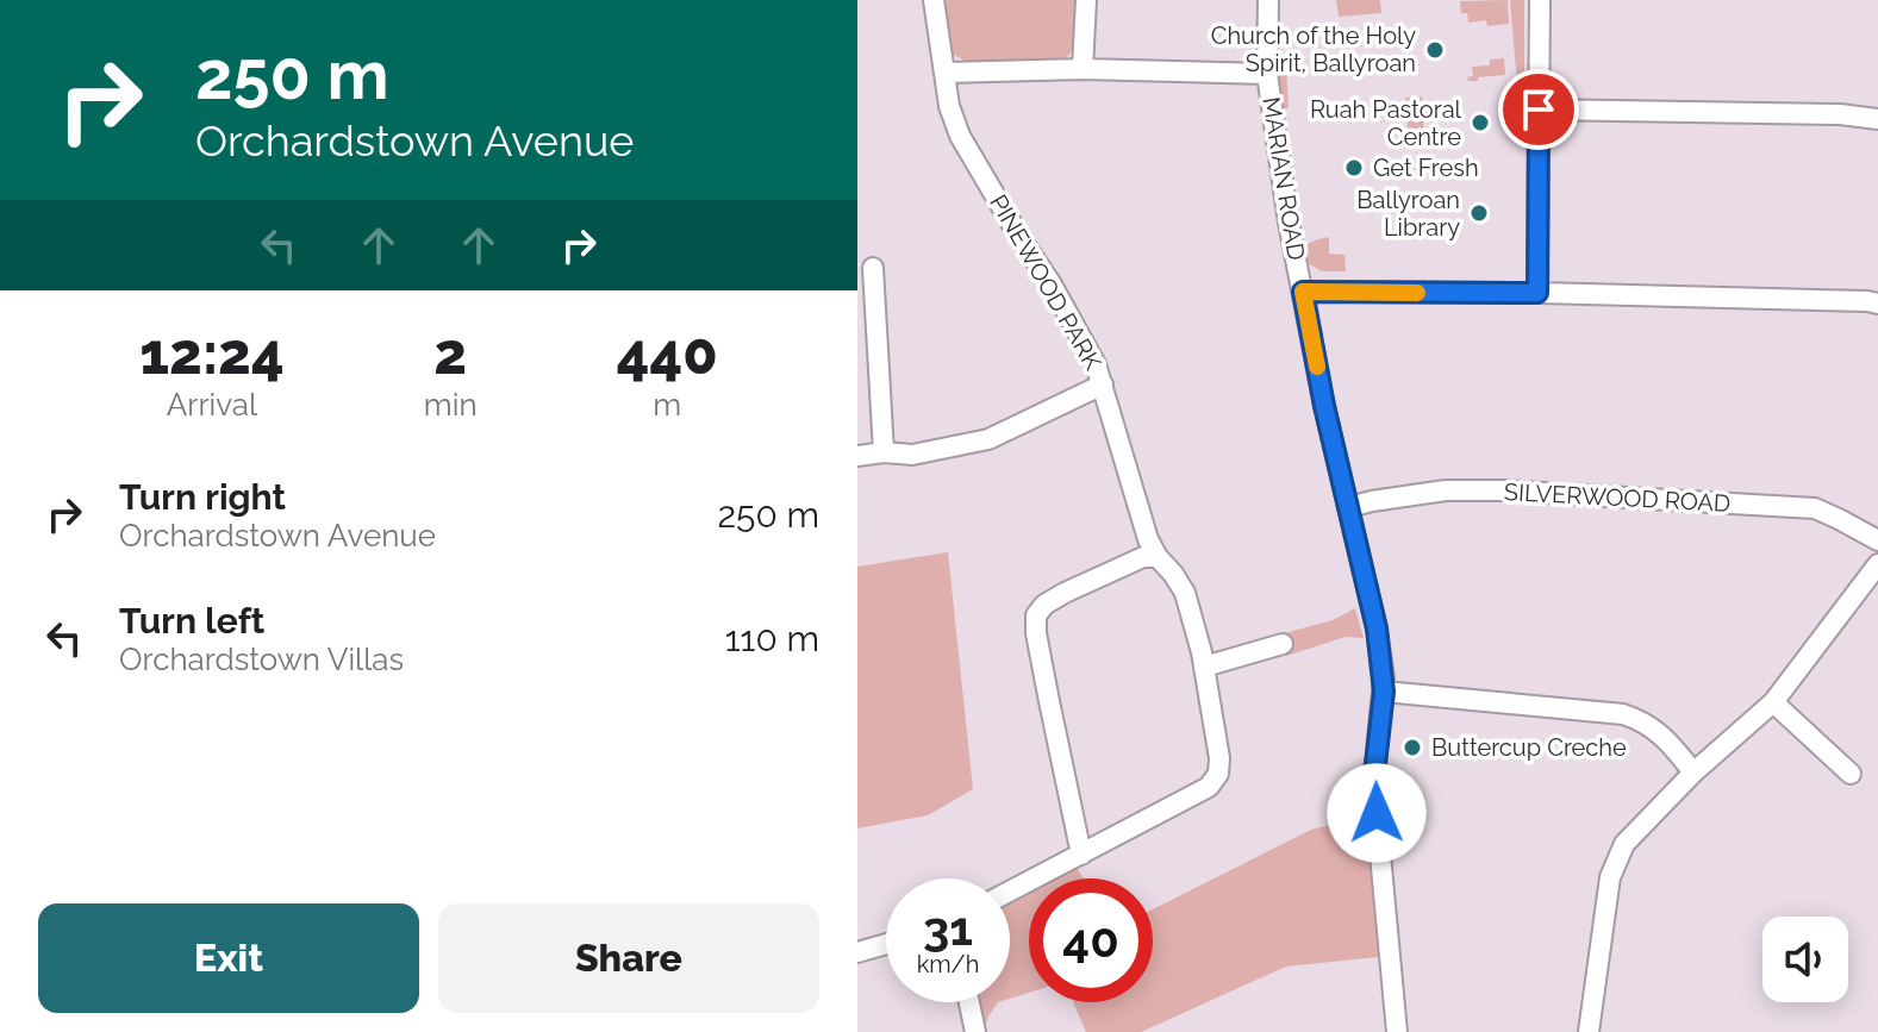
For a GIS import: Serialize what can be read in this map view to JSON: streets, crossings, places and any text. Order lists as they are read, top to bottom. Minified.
{"streets":{"street":["MARIAN ROAD","PINEWOOD PARK","SILVERWOOD ROAD"]},"crossings":[["MARIAN ROAD","SILVERWOOD ROAD"]],"places":["Church of the Holy Spirit, Ballyroan","Ruah Pastoral Centre","Get Fresh","Ballyroan Library","Buttercup Creche"],"page":{"turn":["250 m","Orchardstown Avenue"],"eta":["12:24","Arrival","2","min","440","m"],"list":[{"name":"Turn right","note":"Orchardstown Avenue","value":"250 m"},{"name":"Turn left","note":"Orchardstown Villas","value":"110 m"}],"speed":"31 km/h","limit":"40","buttons":["Exit","Share"]}}
